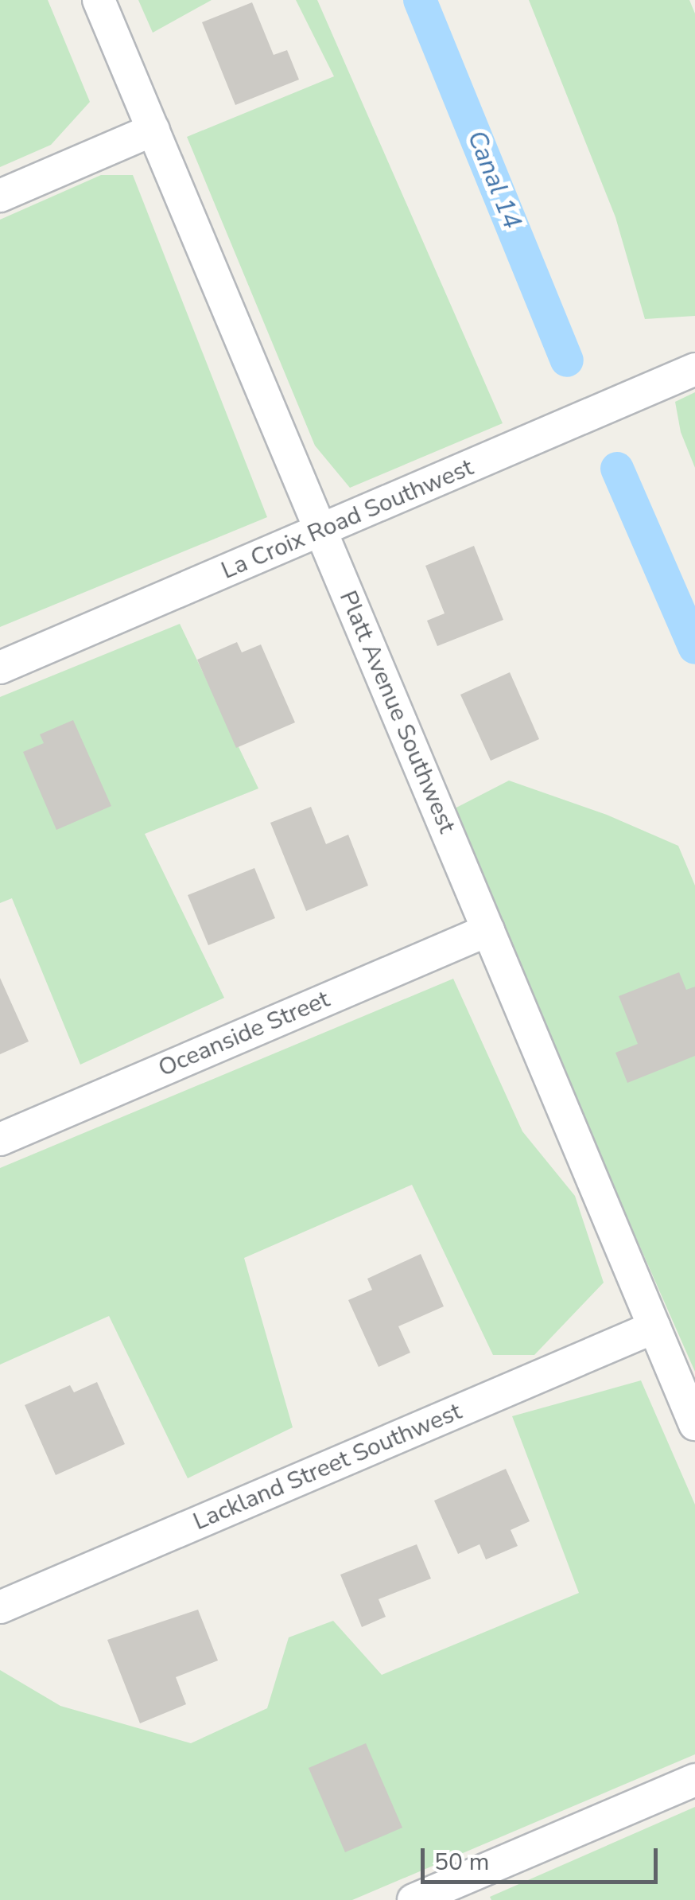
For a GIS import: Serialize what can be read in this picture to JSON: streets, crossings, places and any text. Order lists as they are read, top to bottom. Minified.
{"streets":{"street":["La Croix Road Southwest","Platt Avenue Southwest","Oceanside Street","Lackland Street Southwest"]},"crossings":[["La Croix Road Southwest","Platt Avenue Southwest"],["Platt Avenue Southwest","Oceanside Street"],["Platt Avenue Southwest","Lackland Street Southwest"]],"water":["Canal 14"],"scale_bar":"50 m"}
